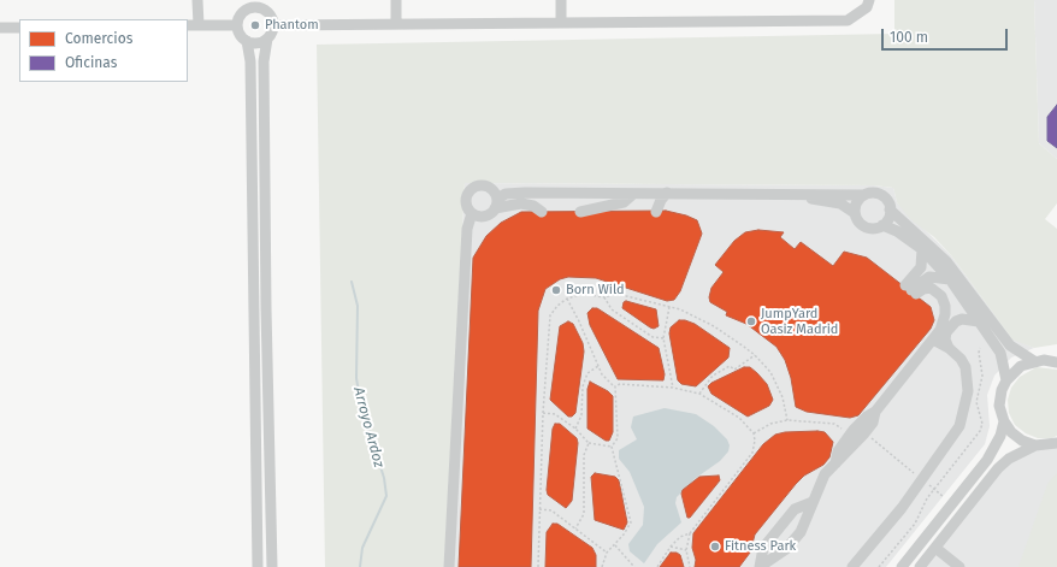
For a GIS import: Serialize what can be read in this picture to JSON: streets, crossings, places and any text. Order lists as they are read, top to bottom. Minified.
{"water":["Arroyo Ardoz"],"places":["Phantom","Born Wild","JumpYard Oasiz Madrid","Fitness Park"],"legend":["Comercios","Oficinas"],"scale_bar":"100 m"}
